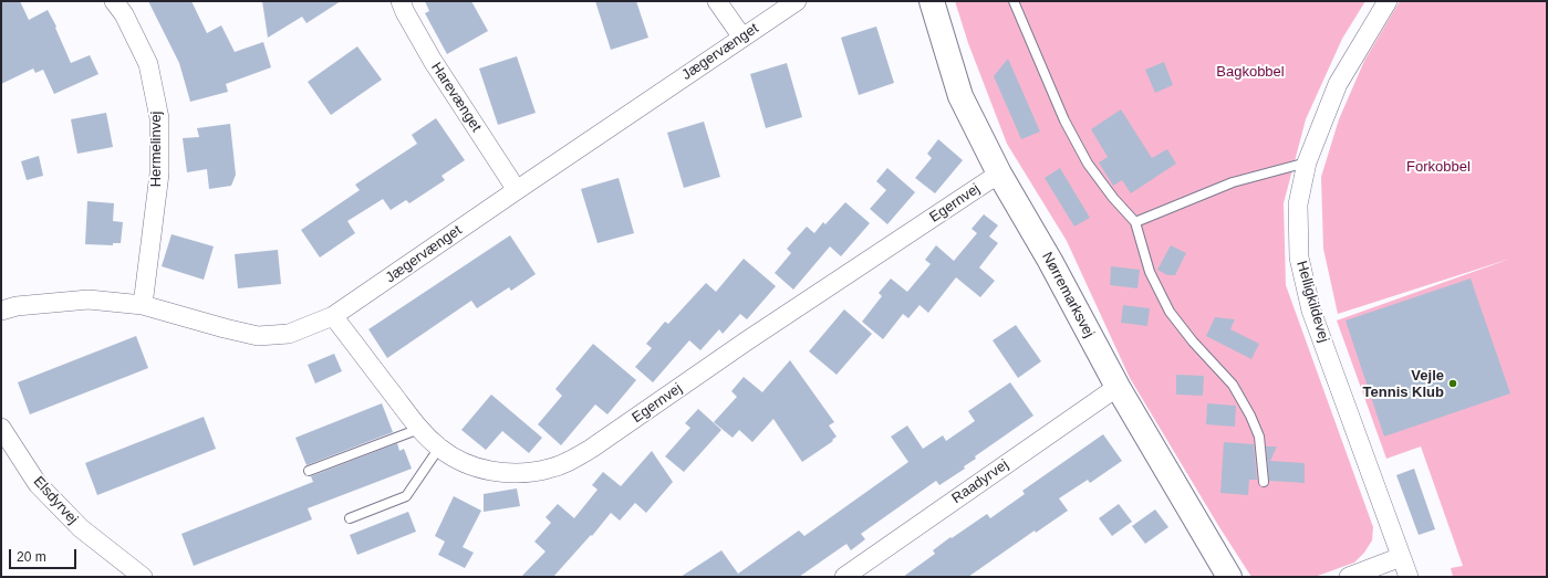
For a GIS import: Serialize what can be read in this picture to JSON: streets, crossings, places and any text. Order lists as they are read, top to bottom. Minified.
{"streets":{"street":["Jægervænget","Harevænget","Hermelinvej","Egernvej","Nørremarksvej","Helligkildevej","Raadyrvej","Elsdyrvej"]},"crossings":[["Jægervænget","Harevænget"],["Jægervænget","Hermelinvej"],["Jægervænget","Egernvej"],["Egernvej","Nørremarksvej"],["Nørremarksvej","Raadyrvej"]],"parks":["Bagkobbel","Forkobbel"],"places":["Vejle Tennis Klub"],"scale_bar":"20 m"}
